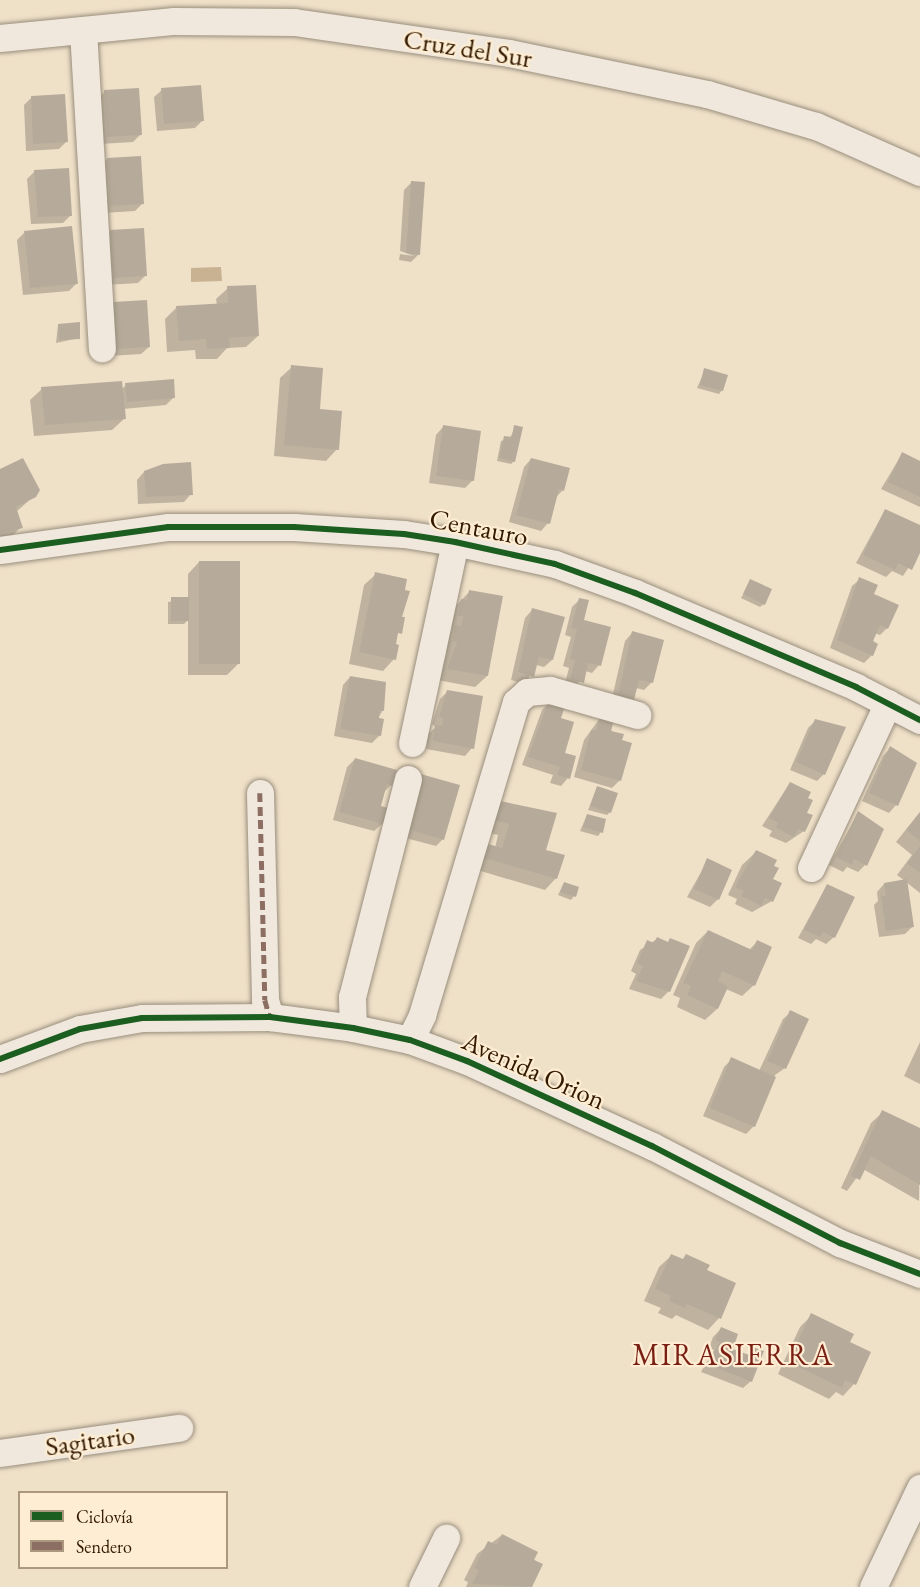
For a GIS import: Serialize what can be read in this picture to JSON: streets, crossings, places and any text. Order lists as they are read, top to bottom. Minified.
{"streets":{"street":["Cruz del Sur","Centauro","Avenida Orion","Sagitario"]},"districts":["MIRASIERRA"],"legend":["Ciclovía","Sendero"]}
